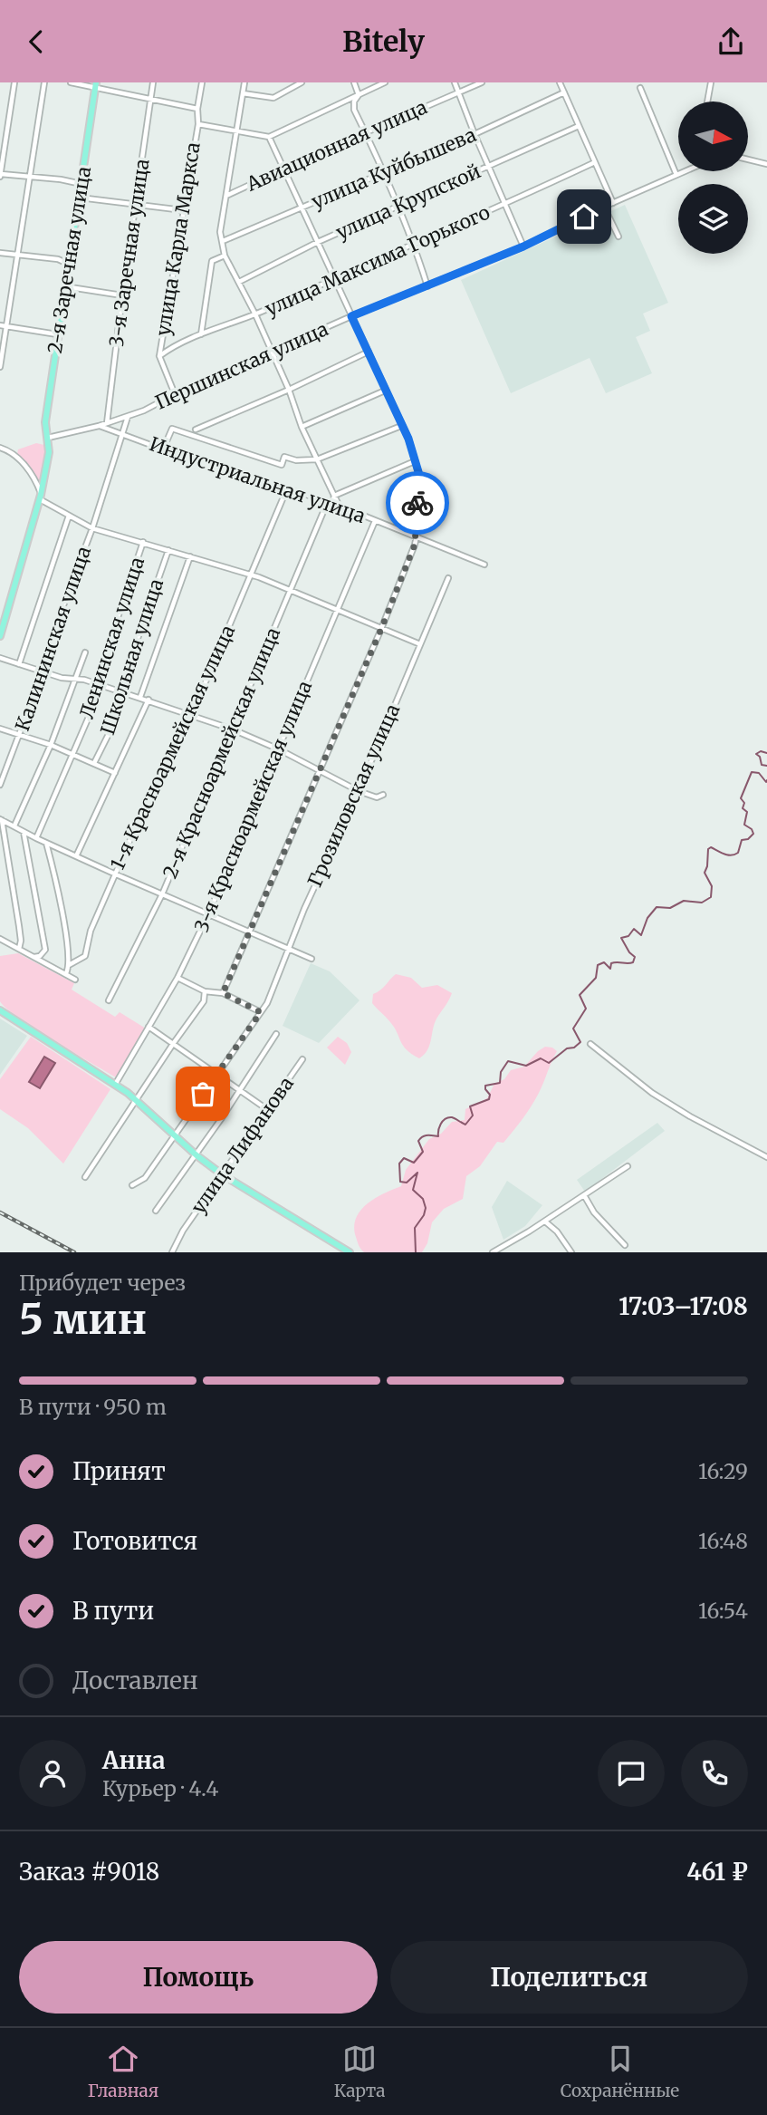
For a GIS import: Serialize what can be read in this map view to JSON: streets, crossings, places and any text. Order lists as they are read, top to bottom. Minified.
{"streets":{"main road":["2-я Заречная улица"],"street":["Авиационная улица","улица Куйбышева","улица Крупской","улица Карла Маркса","3-я Заречная улица","улица Максима Горького","Першинская улица","Индустриальная улица","Ленинская улица","Калининская улица","Школьная улица","1-я Красноармейская улица","2-я Красноармейская улица","Грозиловская улица","3-я Красноармейская улица","улица Лифанова"]},"crossings":[["улица Карла Маркса","улица Максима Горького"],["улица Карла Маркса","Першинская улица"],["3-я Заречная улица","Першинская улица"],["2-я Заречная улица","Першинская улица"],["Першинская улица","Индустриальная улица"],["Першинская улица","Калининская улица"],["Индустриальная улица","Калининская улица"],["Индустриальная улица","1-я Красноармейская улица"],["Индустриальная улица","2-я Красноармейская улица"],["Индустриальная улица","3-я Красноармейская улица"]],"north":"right","page":{"header":"Bitely","heading":["5 мин","Прибудет через","17:03–17:08"],"panel":["Анна","Курьер · 4.4","Заказ #9018","461 ₽"],"bar":"В пути · 950 m","list":[["Принят","16:29"],["Готовится","16:48"],["В пути","16:54"],"Доставлен"],"buttons":["Помощь","Поделиться"],"tabs":["Главная","Карта","Сохранённые"]}}
